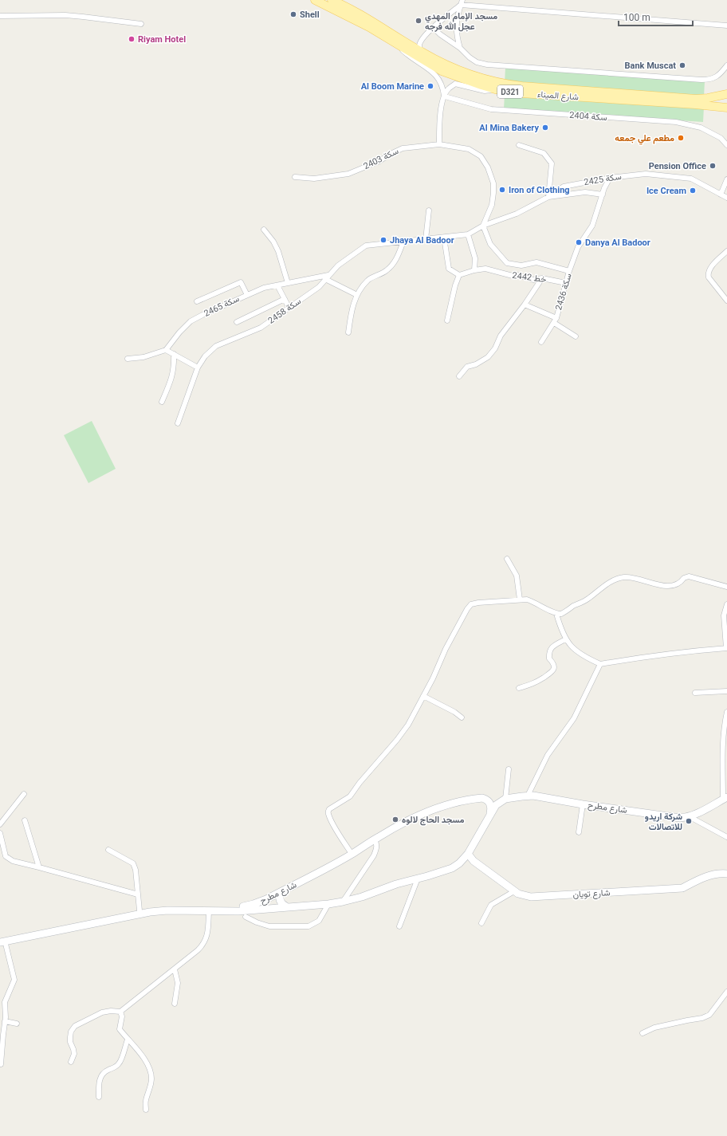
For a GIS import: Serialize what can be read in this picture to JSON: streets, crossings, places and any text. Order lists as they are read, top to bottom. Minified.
{"streets":{"main road":["D321","شارع الميناء","شارع مطرح","شارع تويان"],"street":["سكة 2404","سكة 2403","سكة 2425","2442 خط","سكة 2436","سكة 2465","سكة 2458"]},"crossings":[["سكة 2403","سكة 2425"],["سكة 2403","سكة 2458"],["سكة 2425","سكة 2436"],["سكة 2425","سكة 2458"],["2442 خط","سكة 2436"],["سكة 2465","سكة 2458"],["شارع مطرح","شارع تويان"]],"places":["Shell","مسجد الإمام المهدي عجل الله فرجه","Riyam Hotel","Bank Muscat","Al Boom Marine","Al Mina Bakery","مطعم علي جمعه","Pension Office","Iron of Clothing","Ice Cream","Jhaya Al Badoor","Danya Al Badoor","مسجد الحاج لالوه","شركة اريدو للاتصالات"],"scale_bar":"100 m"}
